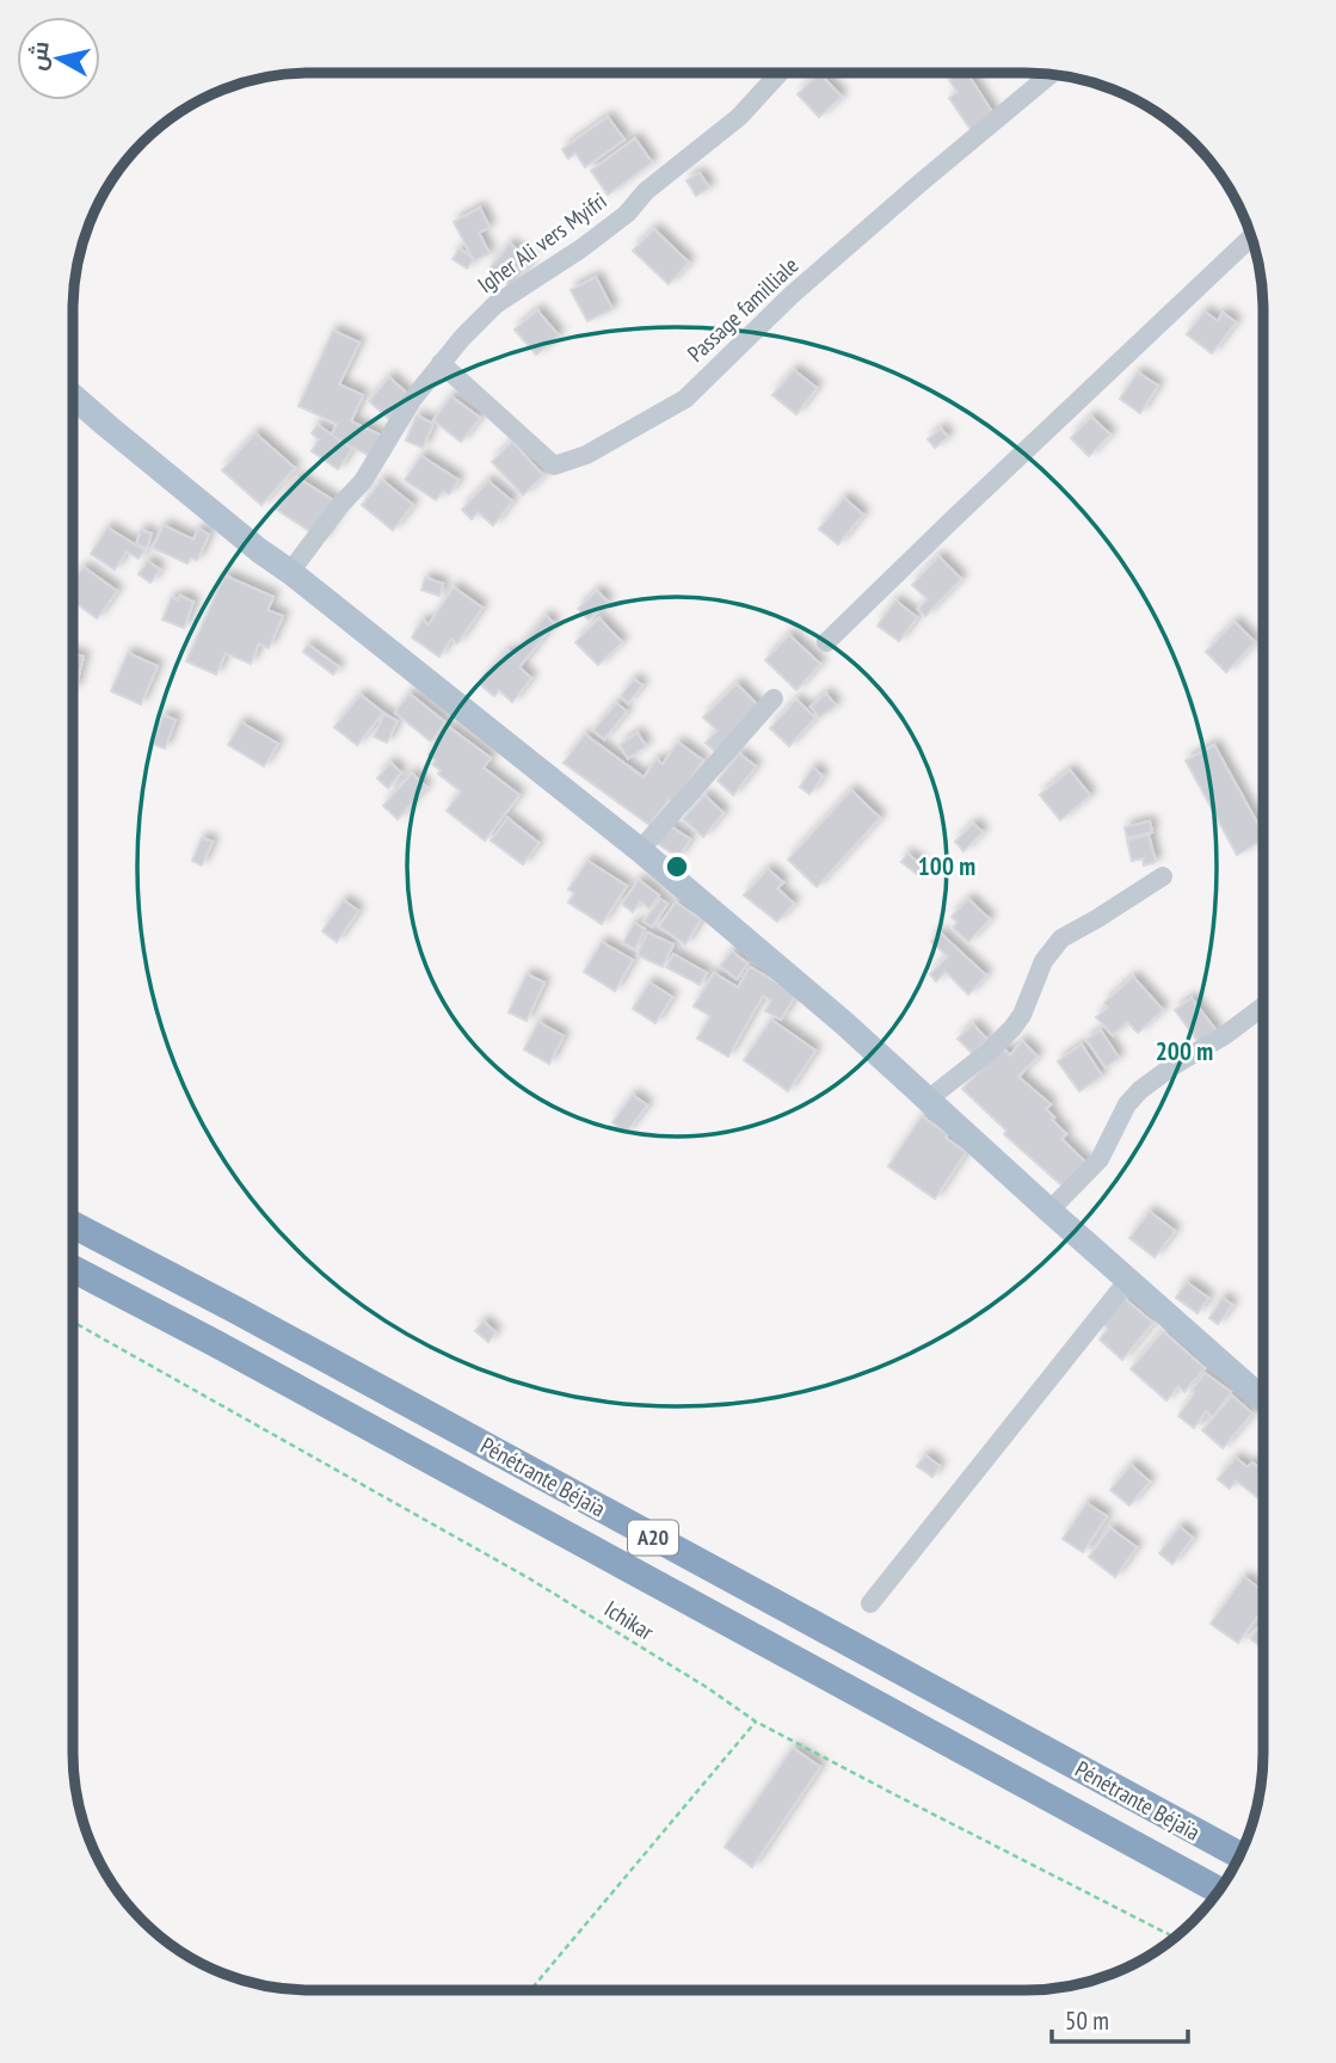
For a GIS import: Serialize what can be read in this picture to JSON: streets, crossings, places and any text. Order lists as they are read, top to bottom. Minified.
{"streets":{"highway":["Pénétrante Béjaïa","A20"],"street":["Igher Ali vers Myifri","Passage familliale"],"path":["Ichikar"]},"crossings":[["Igher Ali vers Myifri","Passage familliale"]],"scale_bar":"50 m","north":"left","rings":["100 m","200 m"]}
